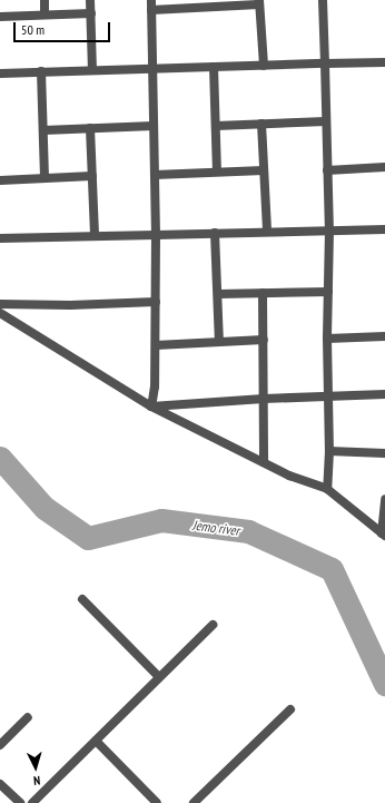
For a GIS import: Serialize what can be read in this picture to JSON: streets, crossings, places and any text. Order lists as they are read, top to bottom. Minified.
{"water":["Jemo river"],"scale_bar":"50 m","north":"bottom"}
